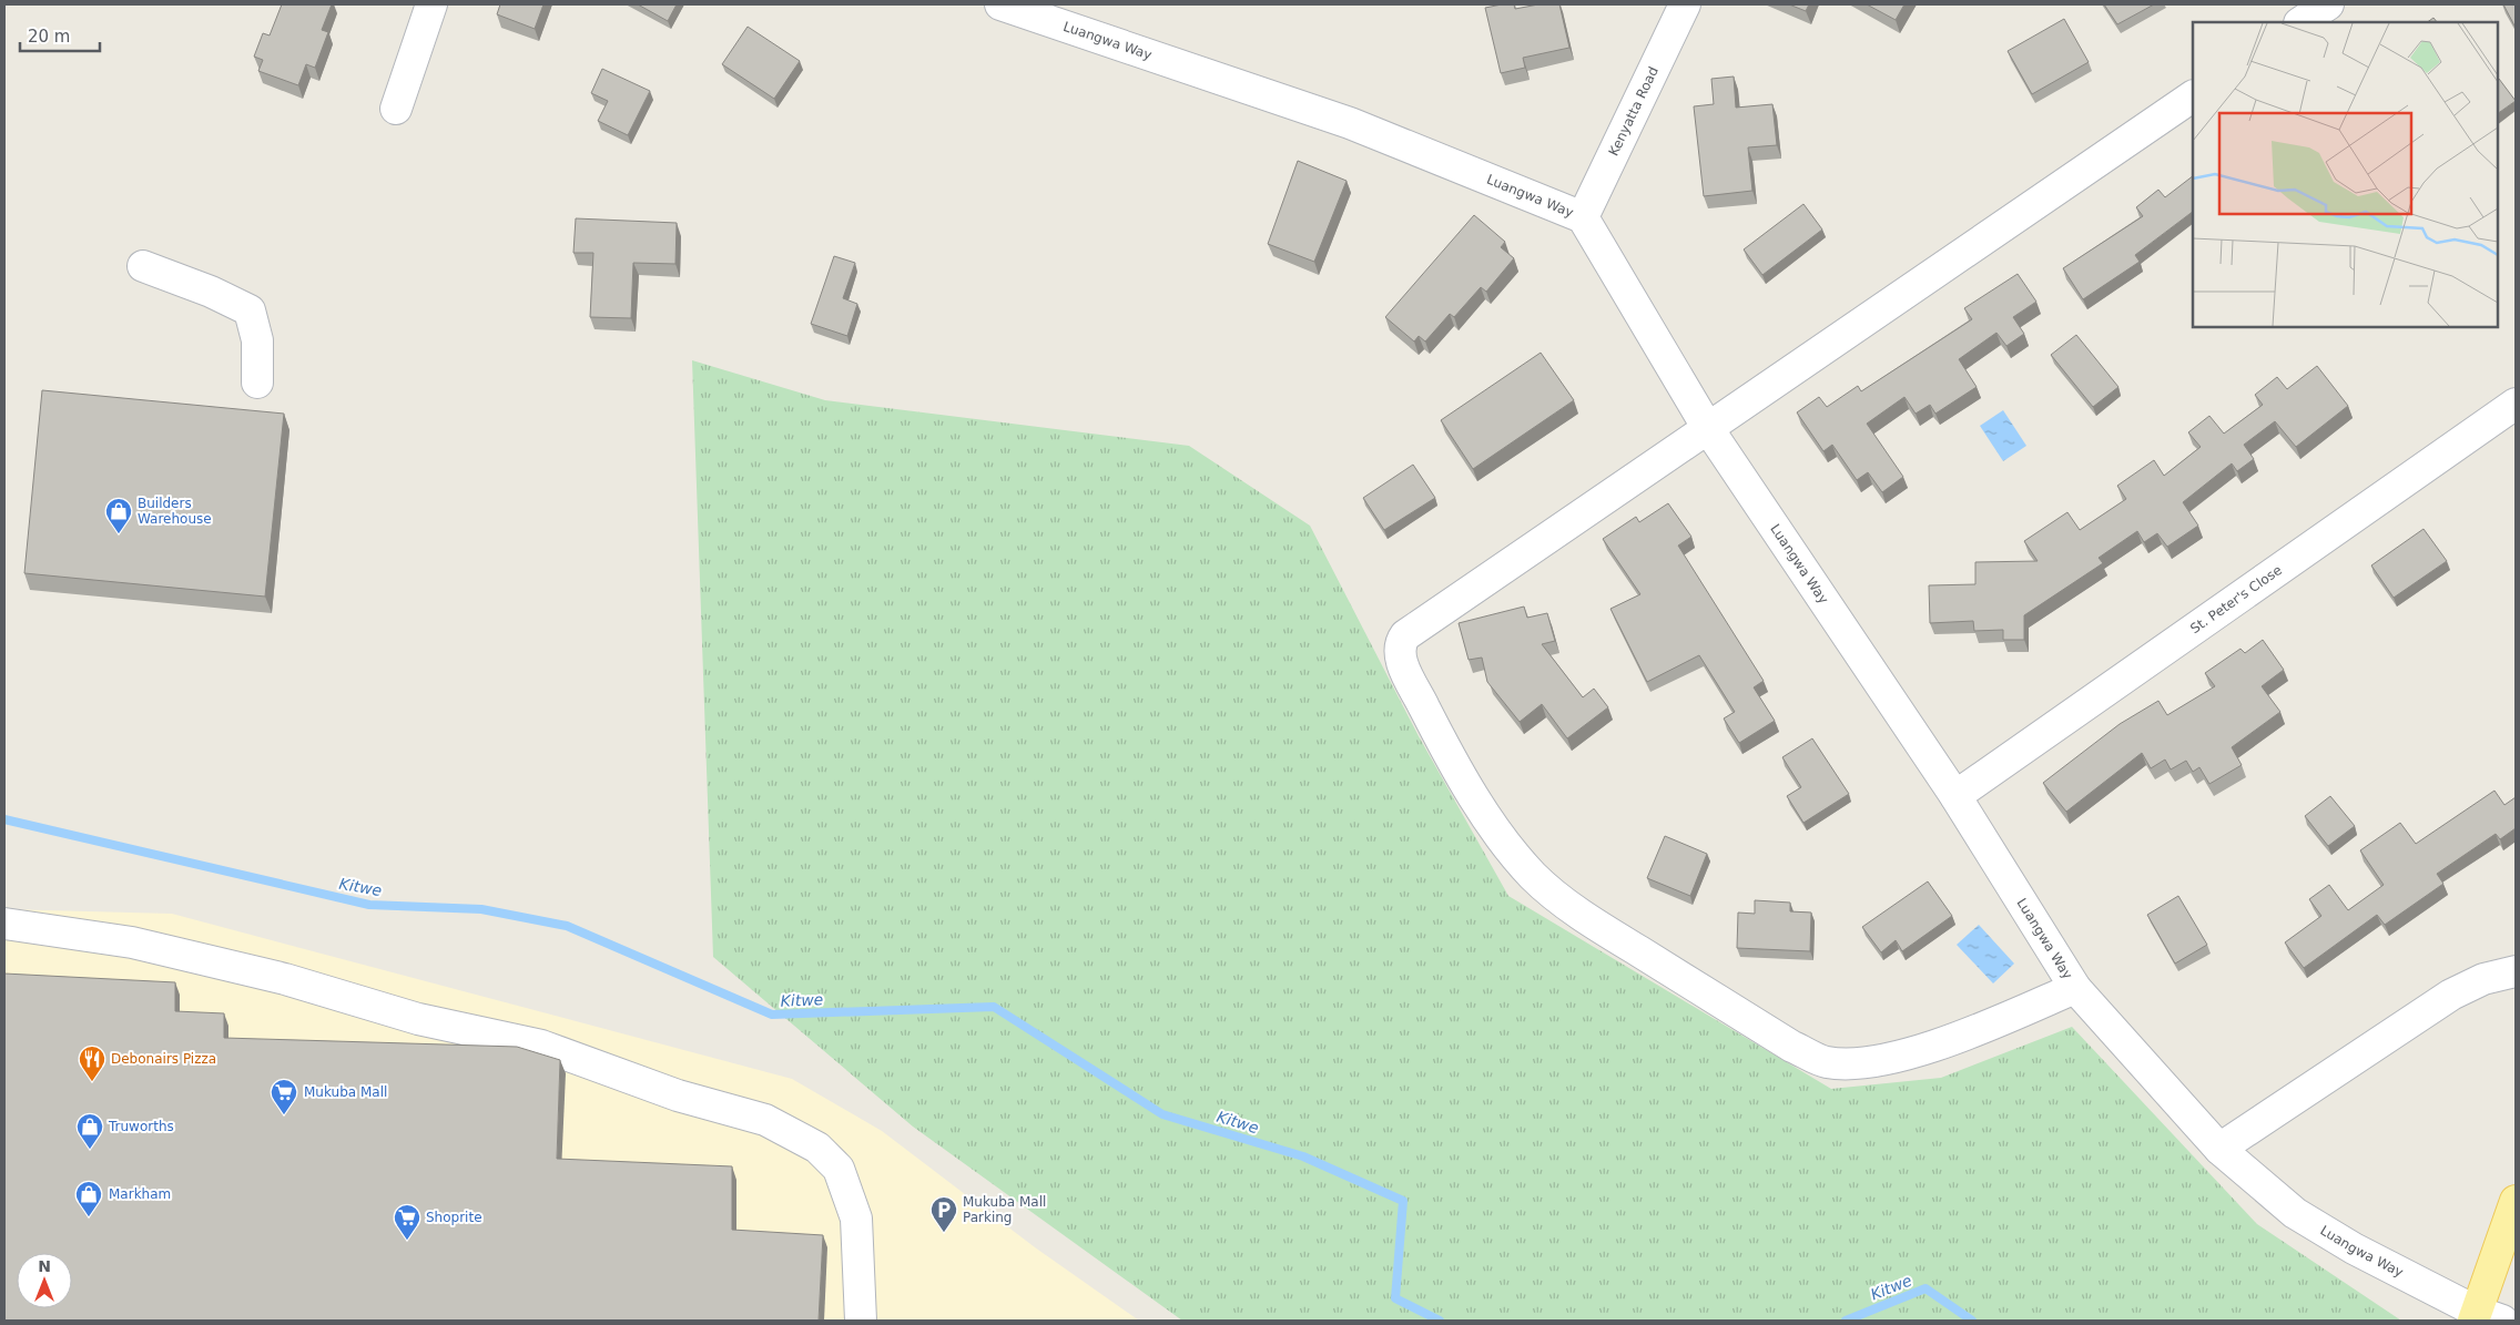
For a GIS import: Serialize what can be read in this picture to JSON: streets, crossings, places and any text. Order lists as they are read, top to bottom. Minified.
{"streets":{"street":["Luangwa Way","Kenyatta Road","St. Peter's Close"]},"crossings":[["Luangwa Way","Kenyatta Road"],["Luangwa Way","St. Peter's Close"]],"water":["Kitwe"],"places":{"shop":["Builders Warehouse","Truworths","Markham"],"restaurant":["Debonairs Pizza"],"supermarket":["Mukuba Mall","Shoprite"],"parking":["Mukuba Mall Parking"]},"scale_bar":"20 m","north":"top"}
